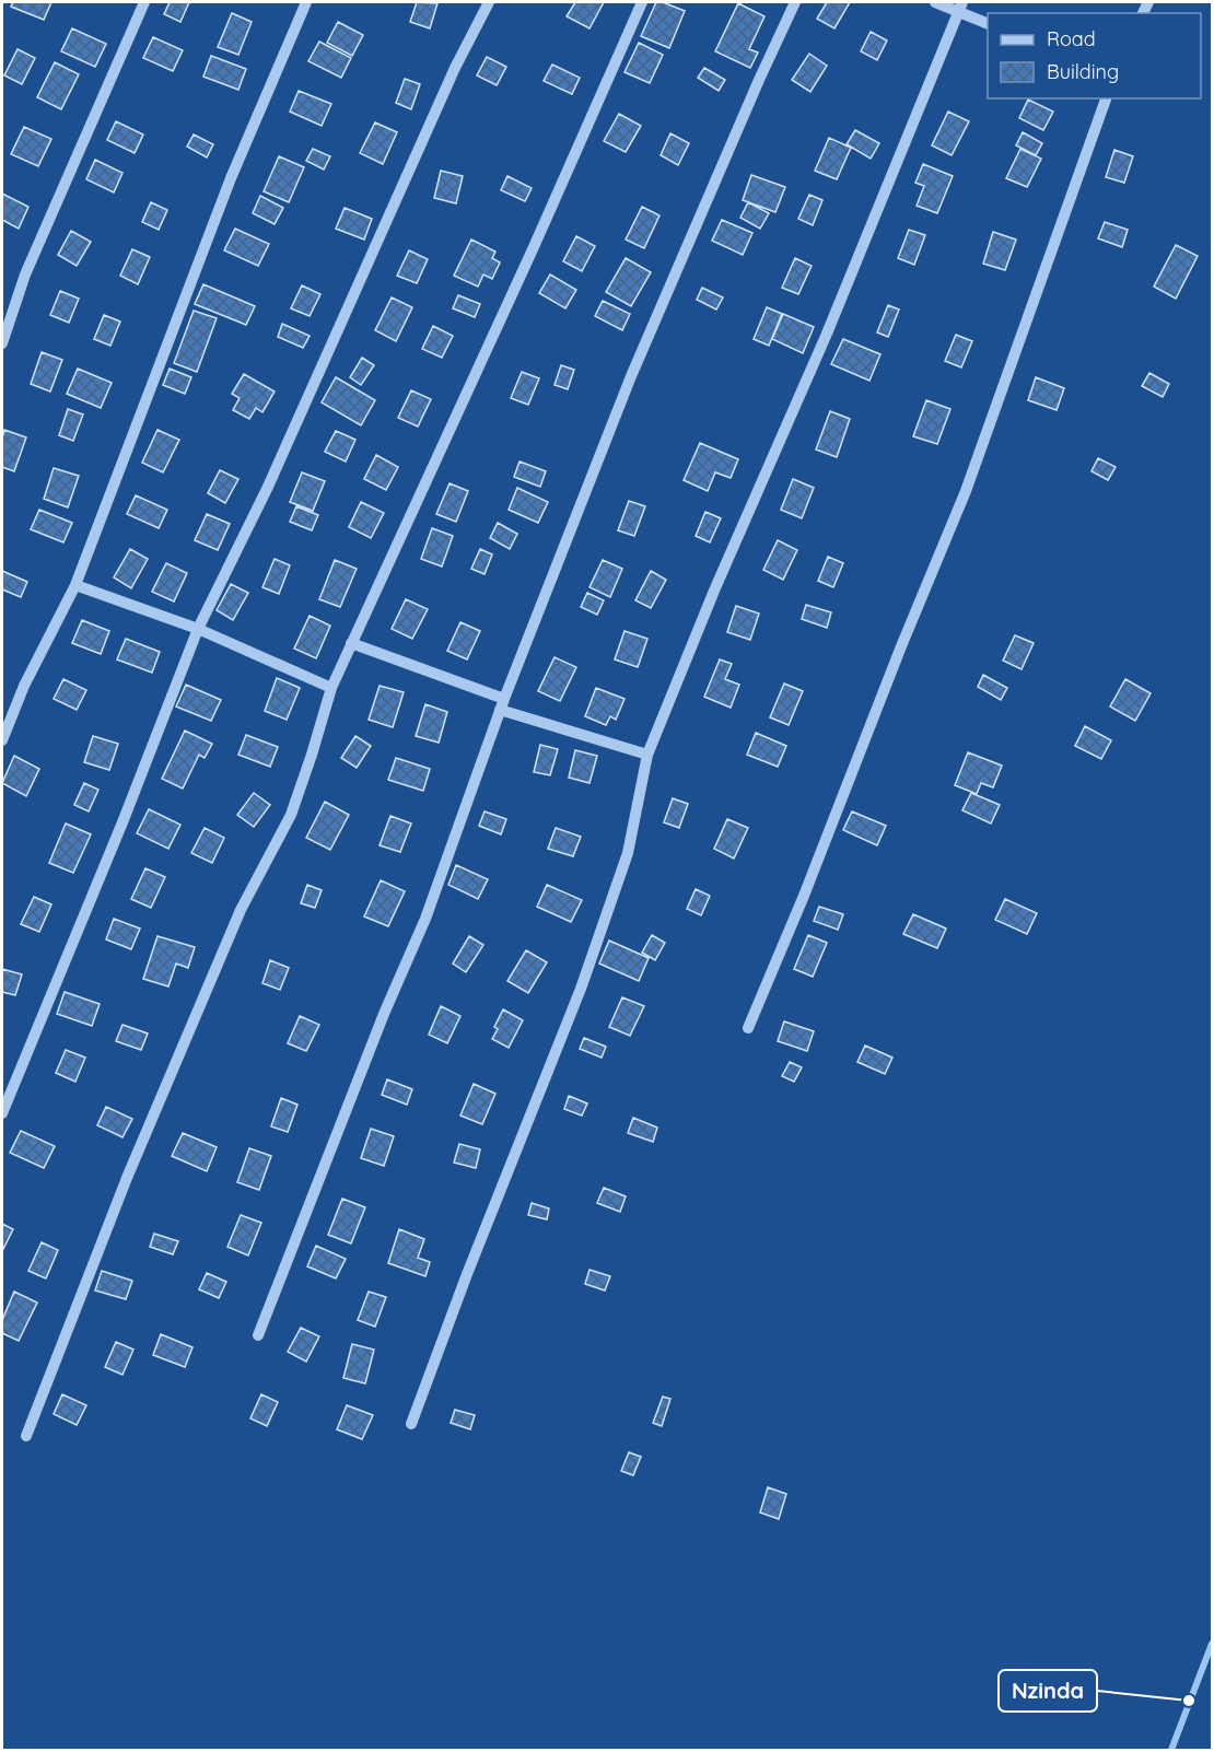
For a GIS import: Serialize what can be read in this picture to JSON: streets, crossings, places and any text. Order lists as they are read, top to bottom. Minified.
{"places":["Nzinda"],"legend":["Road","Building"]}
